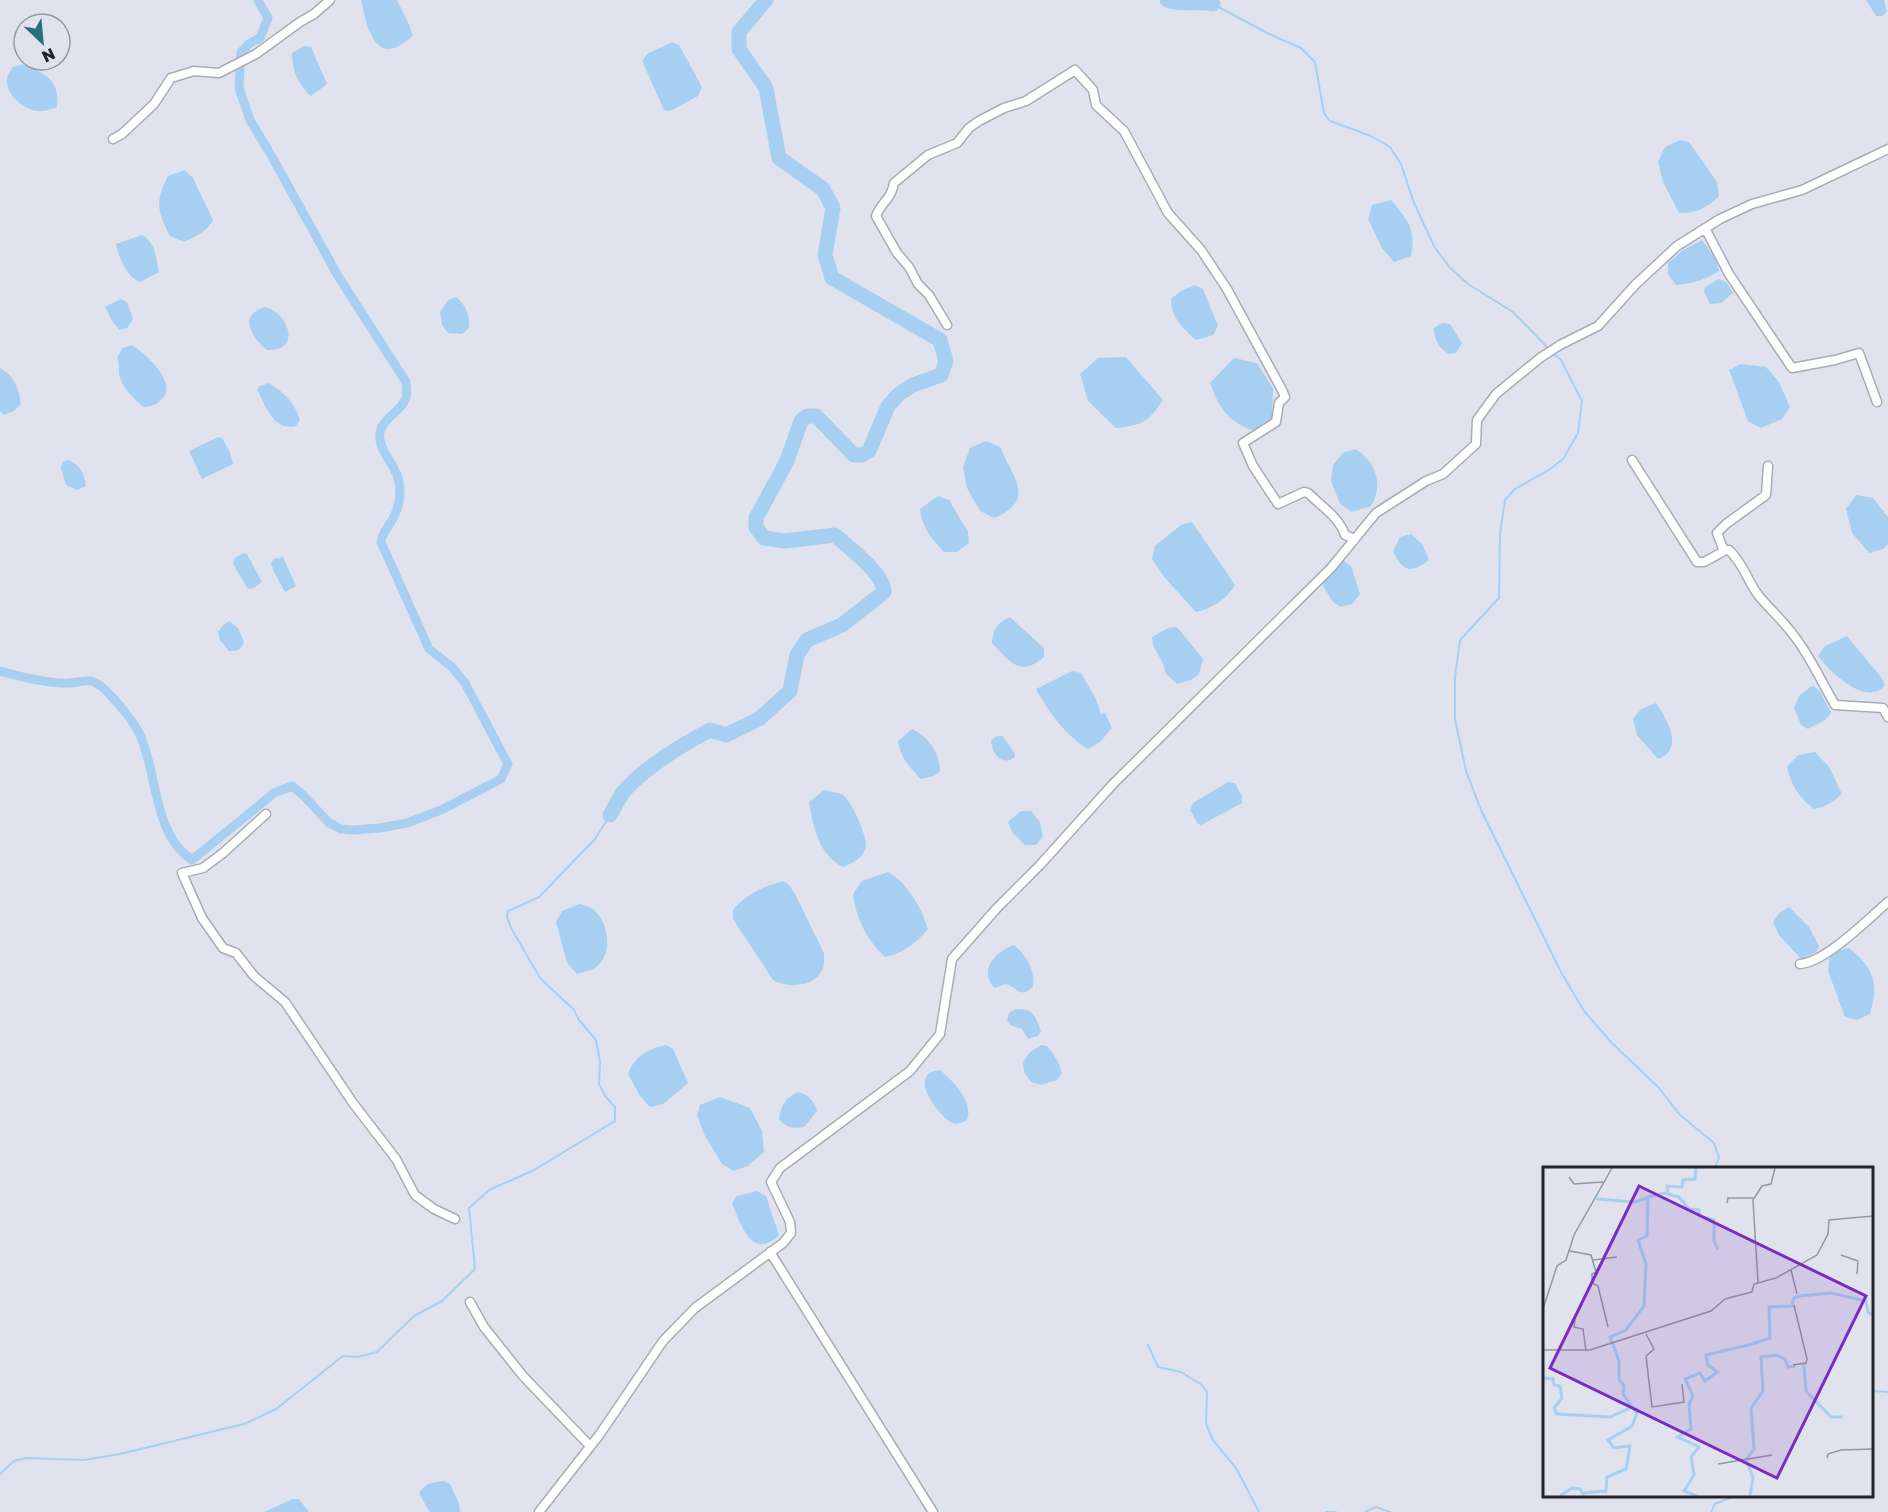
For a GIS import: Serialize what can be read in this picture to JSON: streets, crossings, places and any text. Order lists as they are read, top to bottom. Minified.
{"north":"bottom right"}
